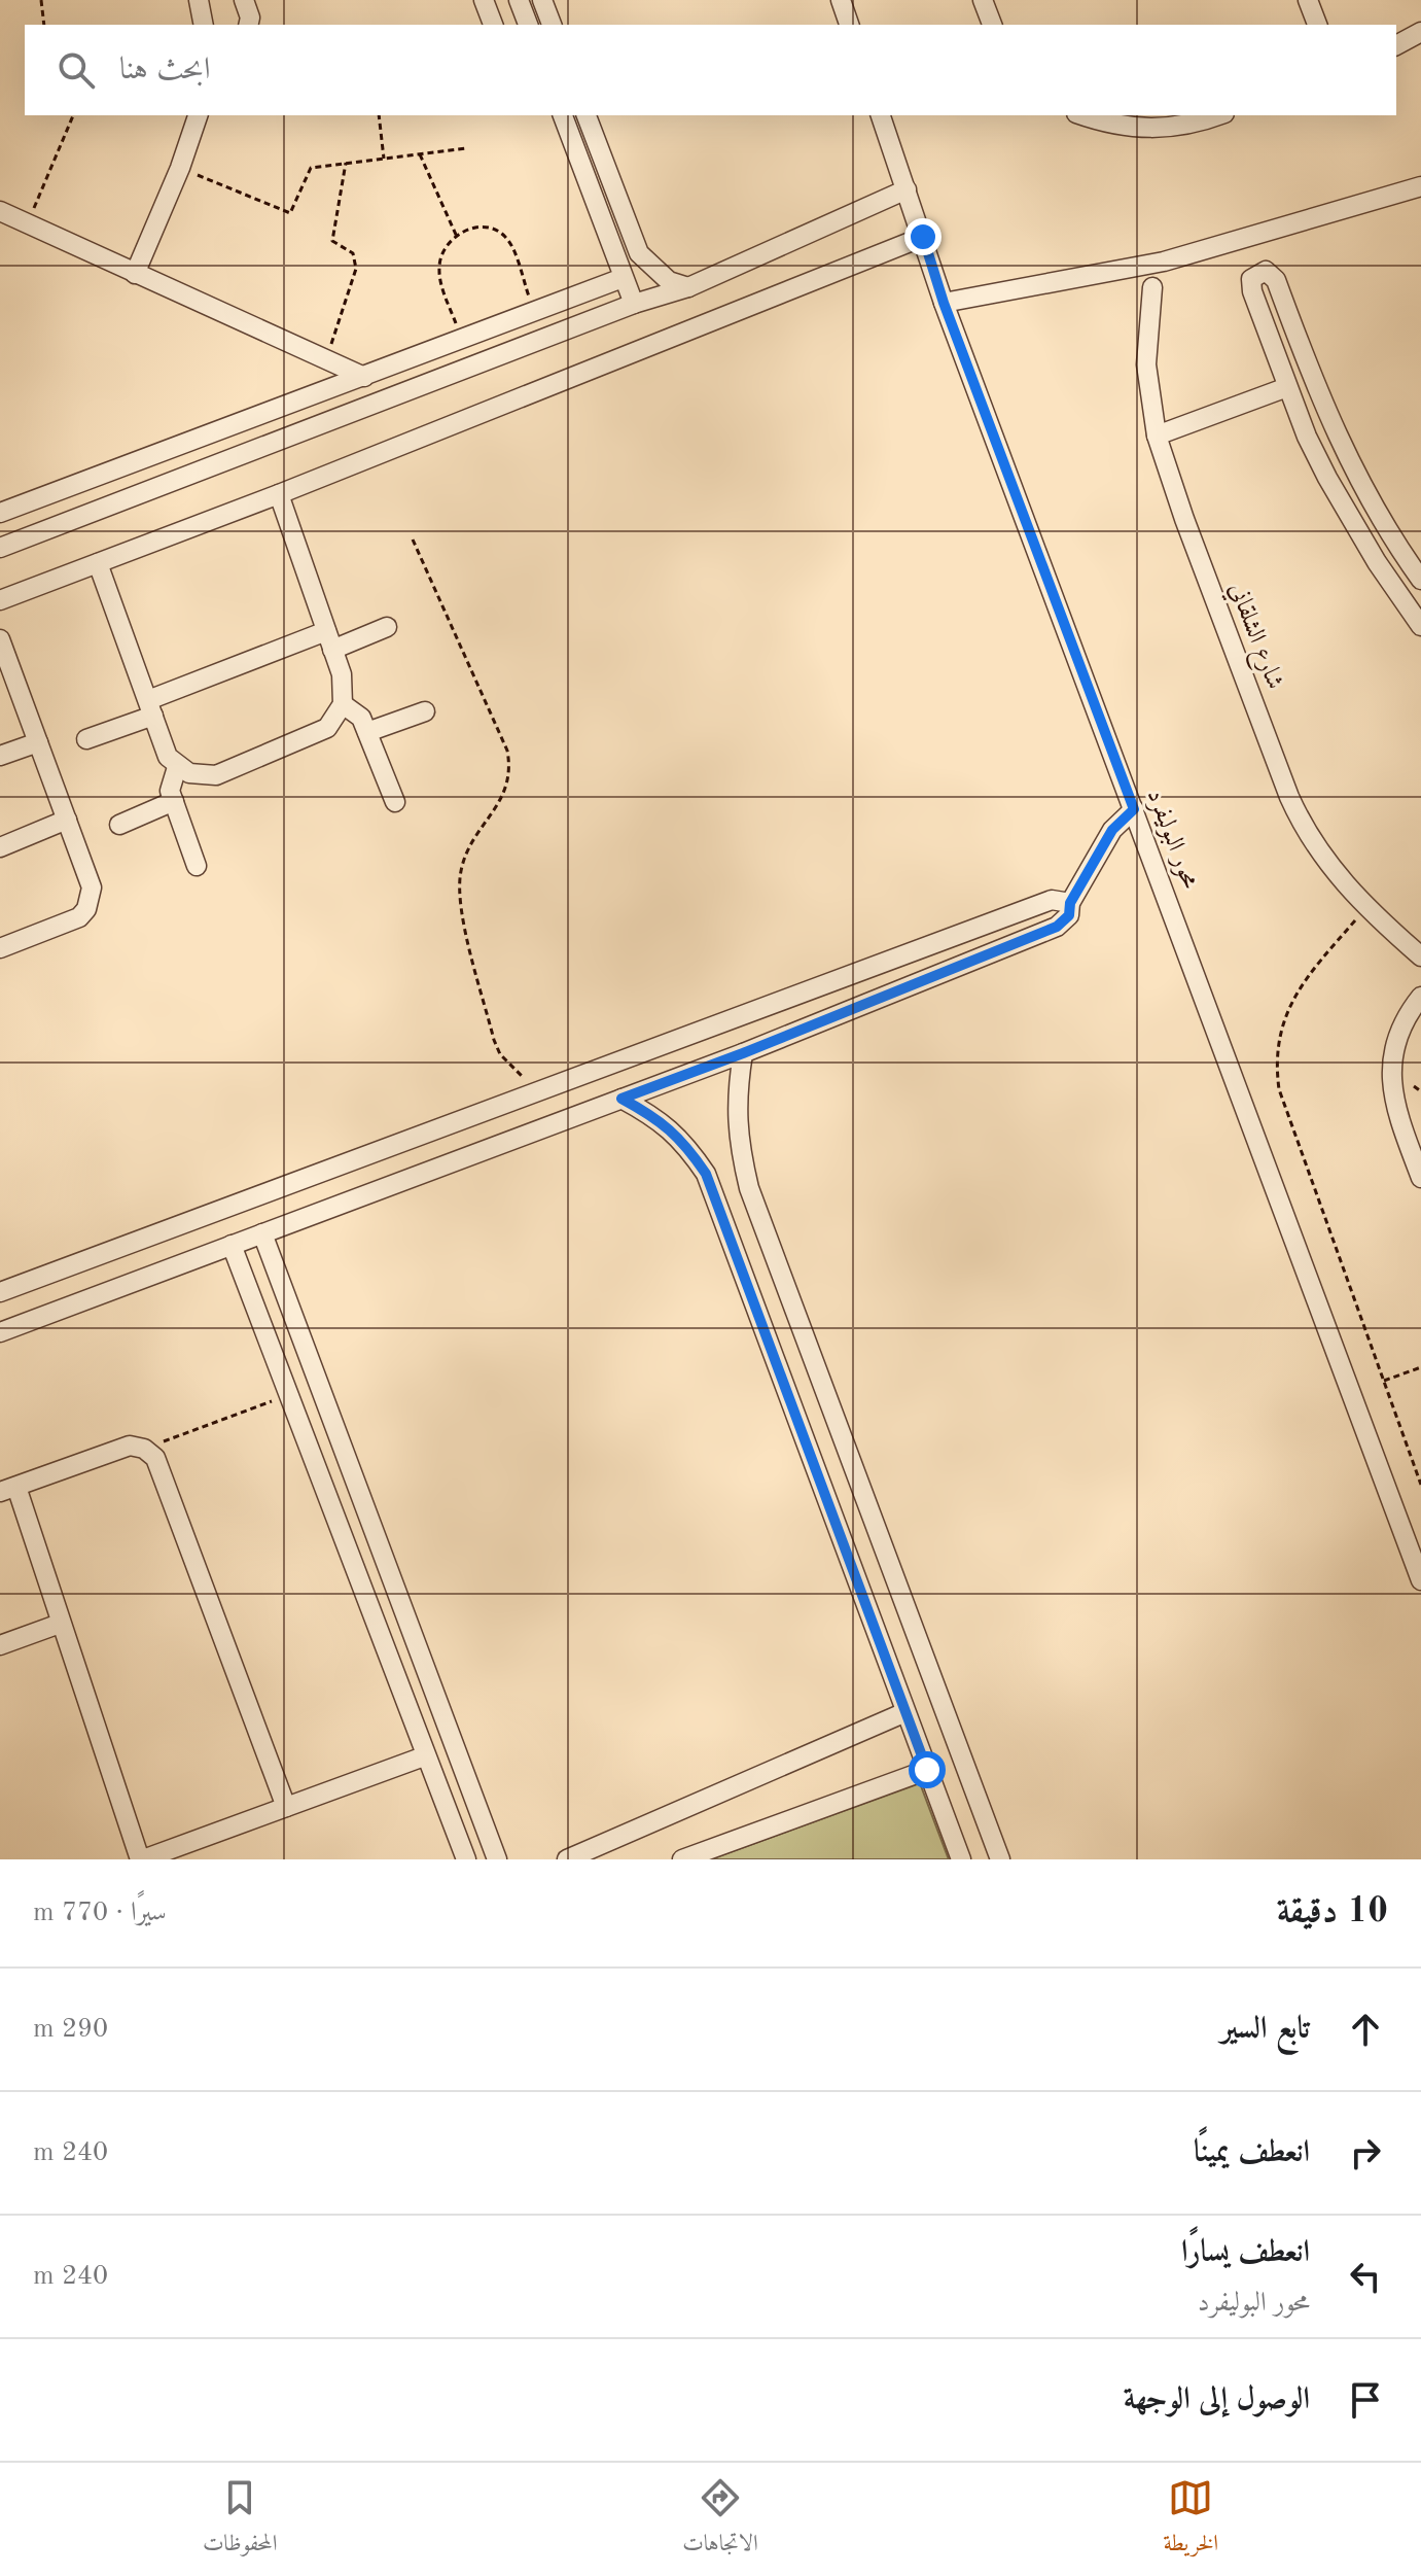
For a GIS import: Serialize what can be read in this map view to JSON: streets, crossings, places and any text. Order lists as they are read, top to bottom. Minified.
{"streets":{"street":["شارع الشلقاني","محور البوليفرد"]},"page":{"search":"ابحث هنا","heading":["10 دقيقة","سيرًا · 770 m"],"list":[["تابع السير","290 m"],["انعطف يمينًا","240 m"],["انعطف يسارًا","محور البوليفرد","240 m"],"الوصول إلى الوجهة"],"nav":["الخريطة","الاتجاهات","المحفوظات"]}}
